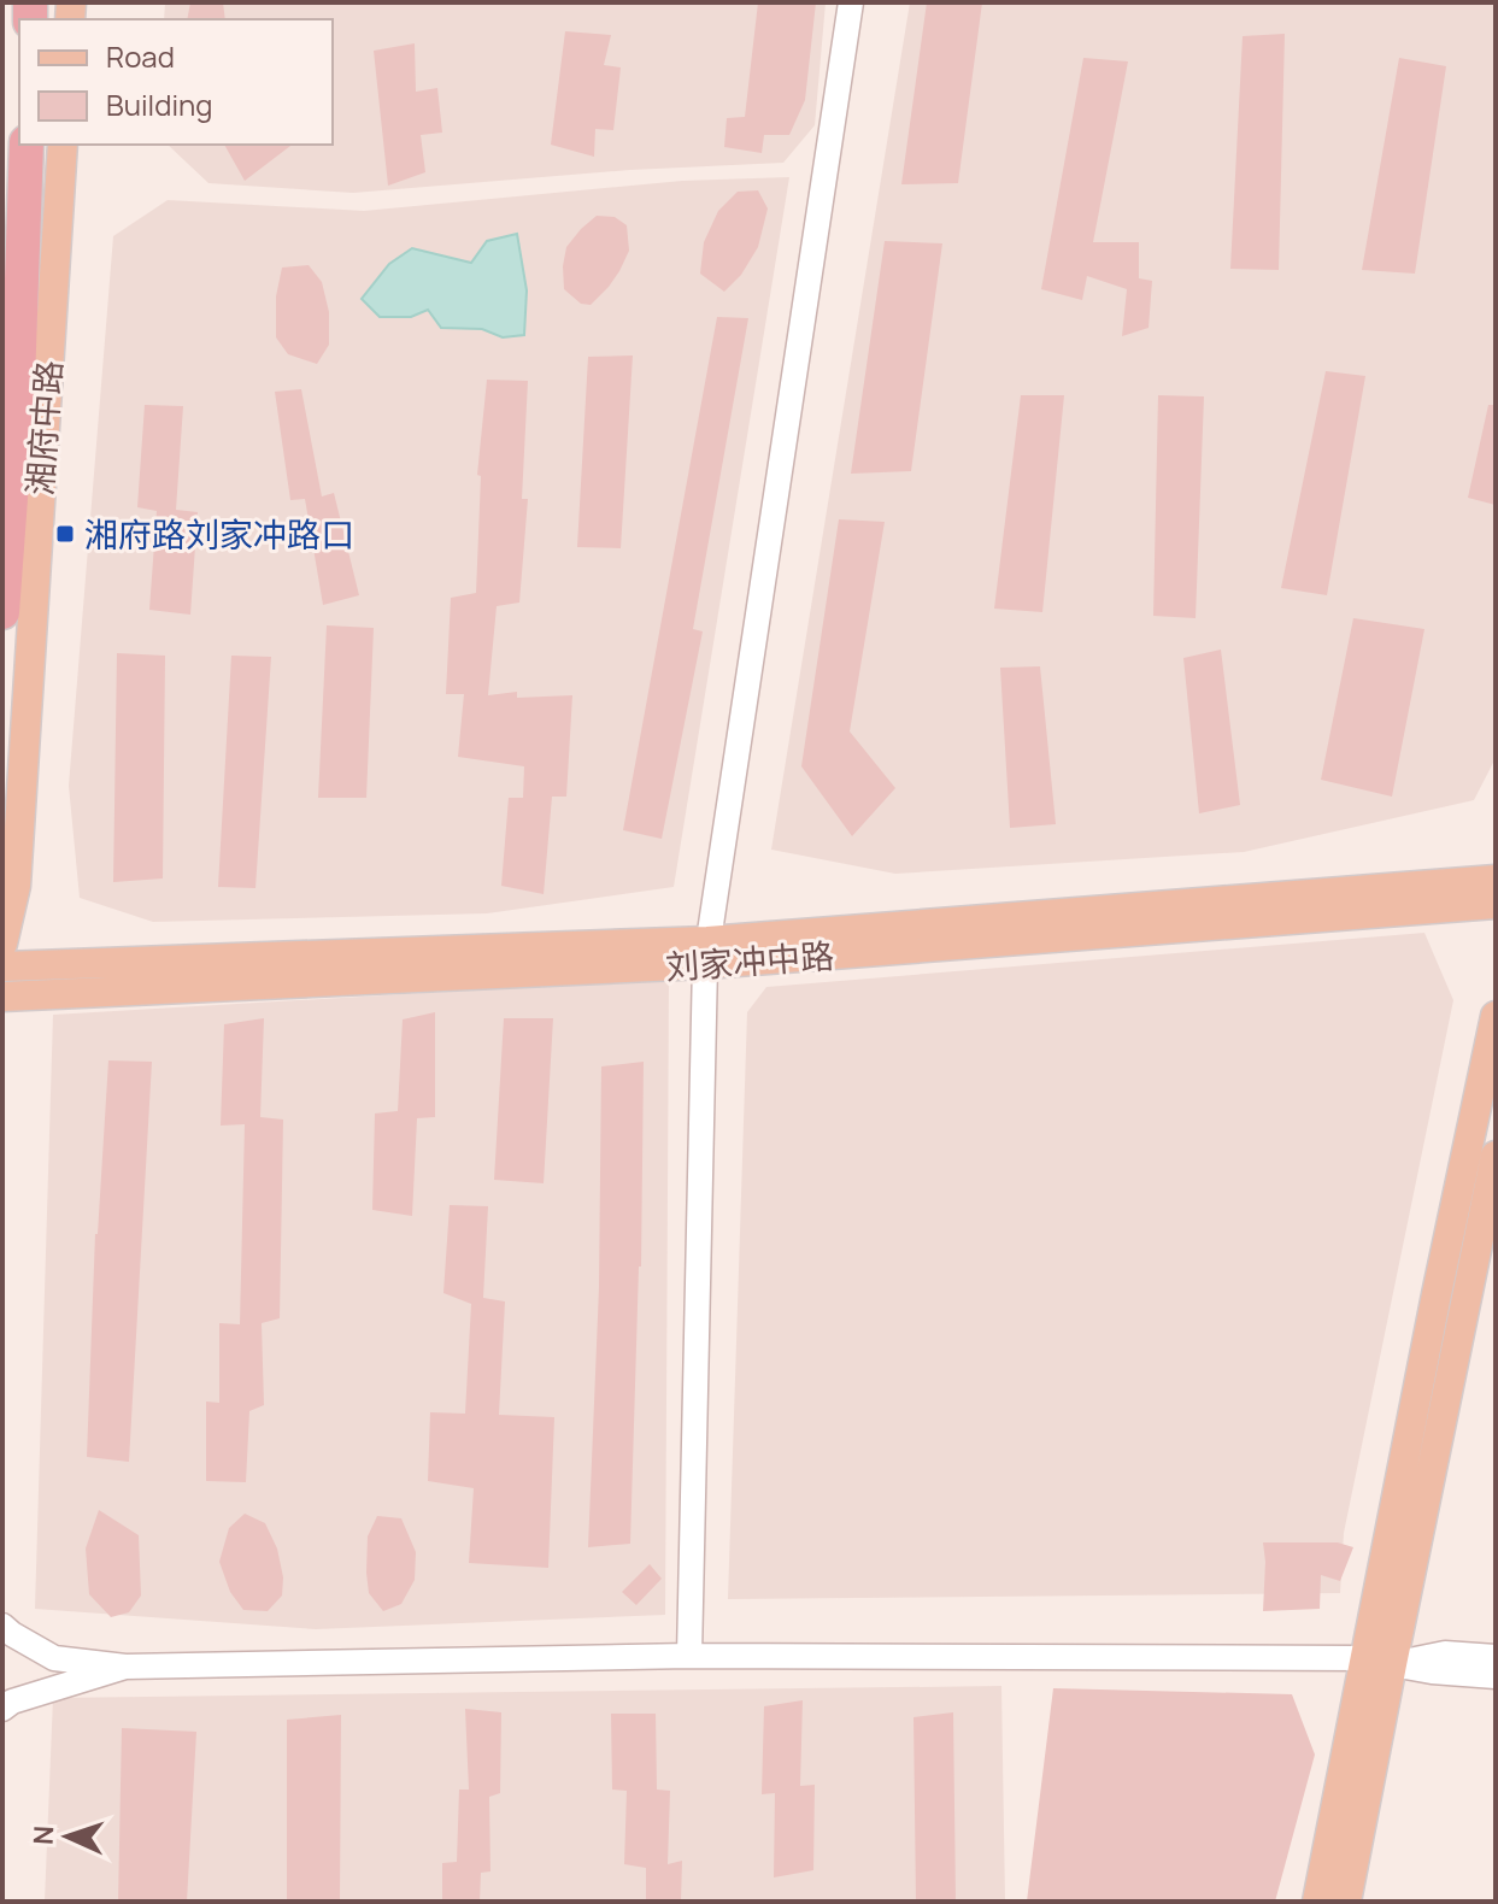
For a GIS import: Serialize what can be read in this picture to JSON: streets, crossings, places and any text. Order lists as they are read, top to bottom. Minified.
{"streets":{"main road":["湘府中路","刘家冲中路"]},"places":{"transit":["湘府路刘家冲路口"]},"legend":["Road","Building"],"north":"left"}
